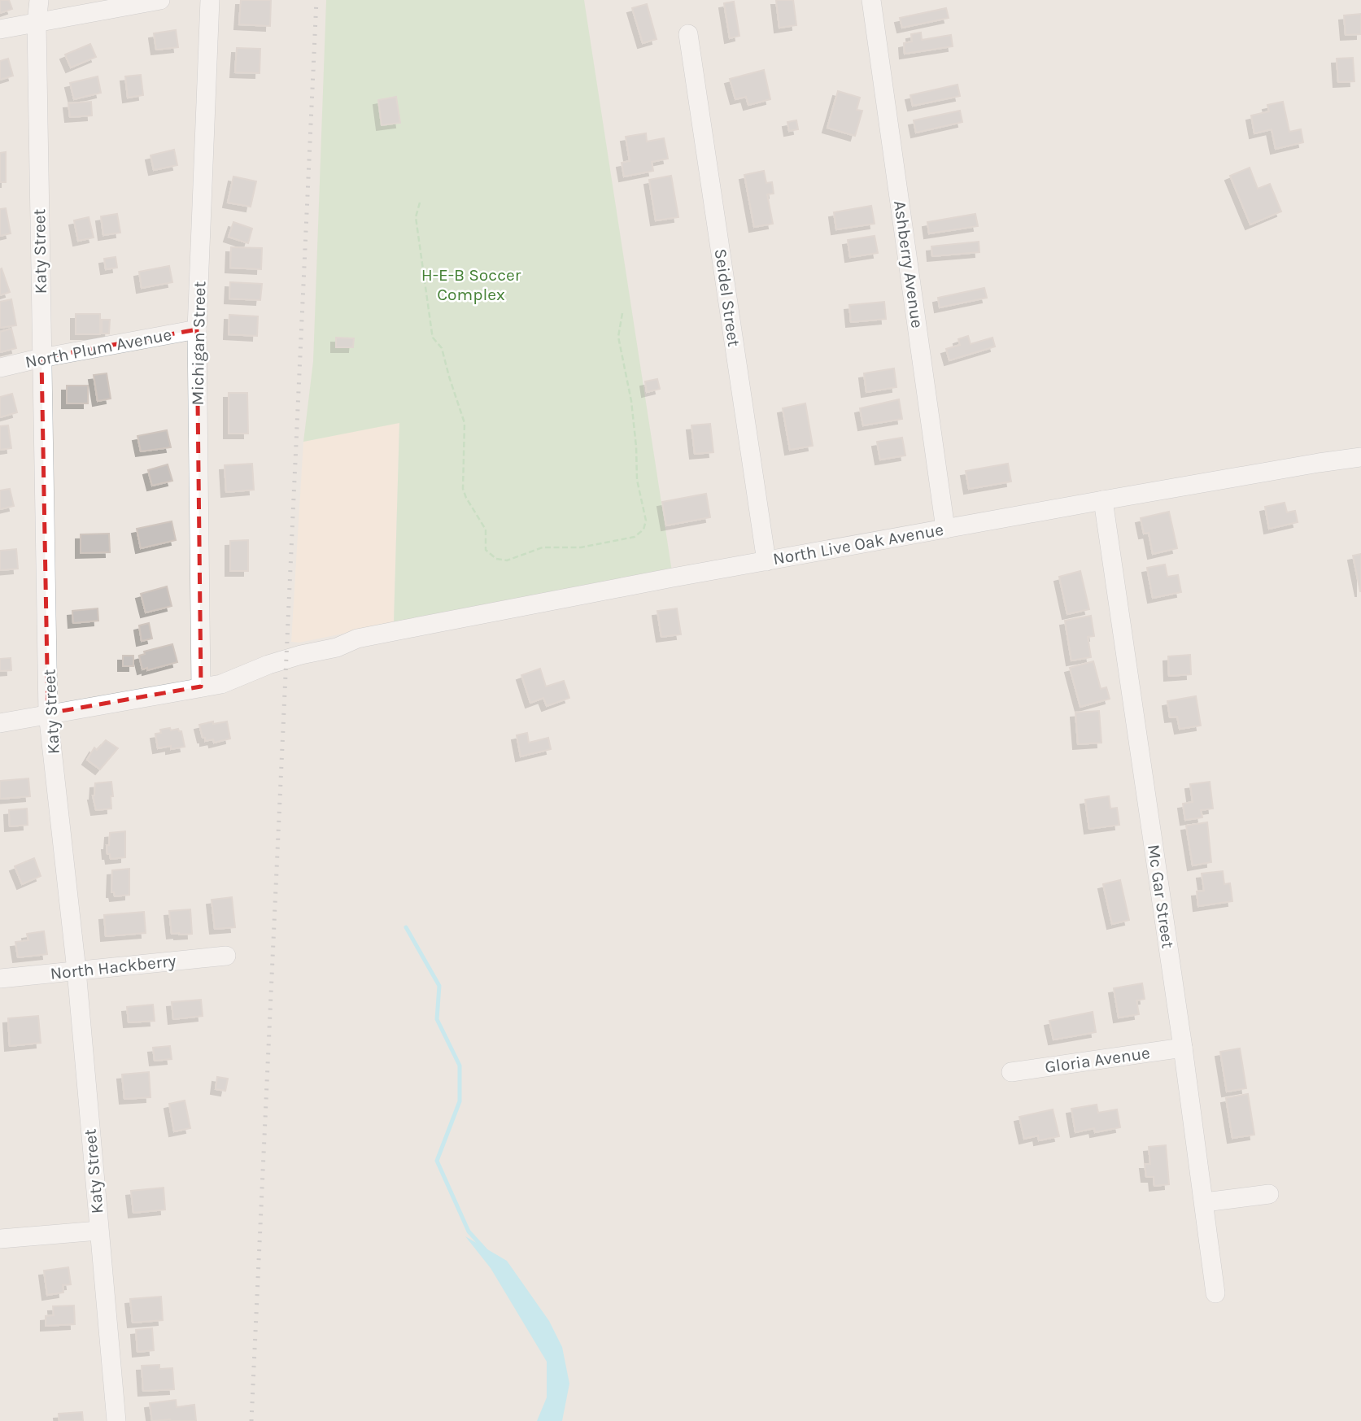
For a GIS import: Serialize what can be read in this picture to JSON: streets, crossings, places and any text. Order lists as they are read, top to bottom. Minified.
{"streets":{"street":["Katy Street","Ashberry Avenue","Seidel Street","Michigan Street","North Plum Avenue","North Live Oak Avenue","Mc Gar Street","North Hackberry","Gloria Avenue"]},"crossings":[["Katy Street","North Plum Avenue"],["Katy Street","North Live Oak Avenue"],["Katy Street","North Hackberry"],["Ashberry Avenue","North Live Oak Avenue"],["Seidel Street","North Live Oak Avenue"],["Michigan Street","North Plum Avenue"],["Michigan Street","North Live Oak Avenue"],["North Live Oak Avenue","Mc Gar Street"],["Mc Gar Street","Gloria Avenue"]],"parks":["H-E-B Soccer Complex"]}
